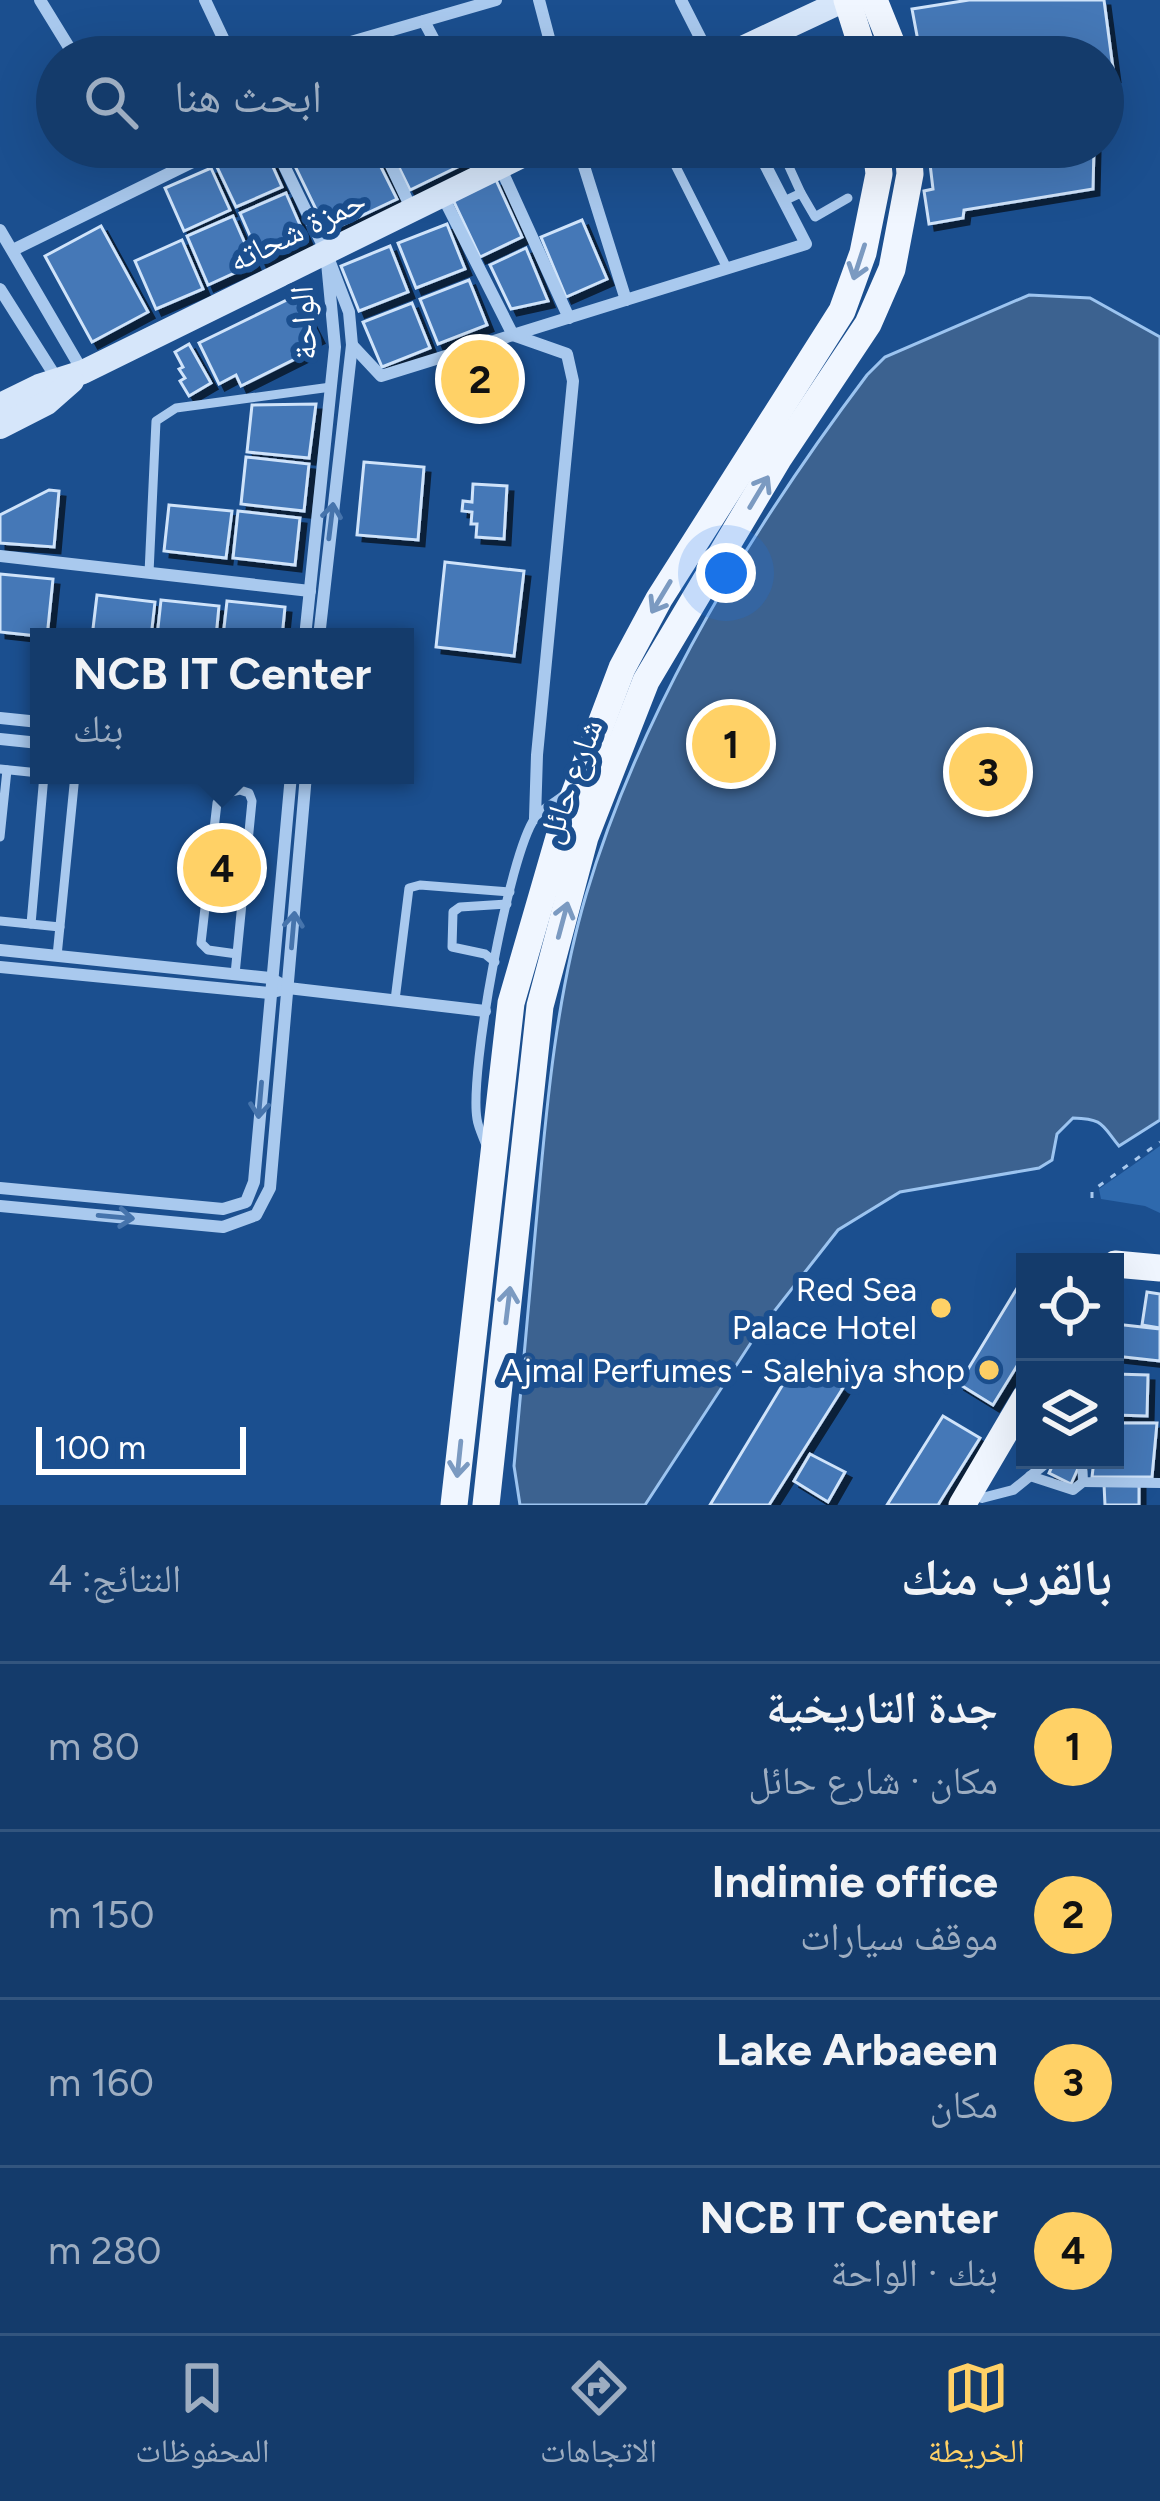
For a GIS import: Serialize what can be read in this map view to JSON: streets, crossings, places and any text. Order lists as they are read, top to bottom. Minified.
{"streets":{"main road":["حمزة شحاته","شارع حائل"],"street":["الواحة"]},"crossings":[["حمزة شحاته","الواحة"]],"places":["Red Sea Palace Hotel","Ajmal Perfumes - Salehiya shop"],"scale_bar":"100 m","page":{"search":"ابحث هنا","pins":["2","1","3","4"],"popup":["NCB IT Center","بنك"],"scale":"100 m","heading":["بالقرب منك","النتائج: 4"],"list":[{"mark":"1","name":"جدة التاريخية","note":"مكان · شارع حائل","value":"80 m"},{"mark":"2","name":"Indimie office","note":"موقف سيارات","value":"150 m"},{"mark":"3","name":"Lake Arbaeen","note":"مكان","value":"160 m"},{"mark":"4","name":"NCB IT Center","note":"بنك · الواحة","value":"280 m"}],"nav":["الخريطة","الاتجاهات","المحفوظات"]}}
